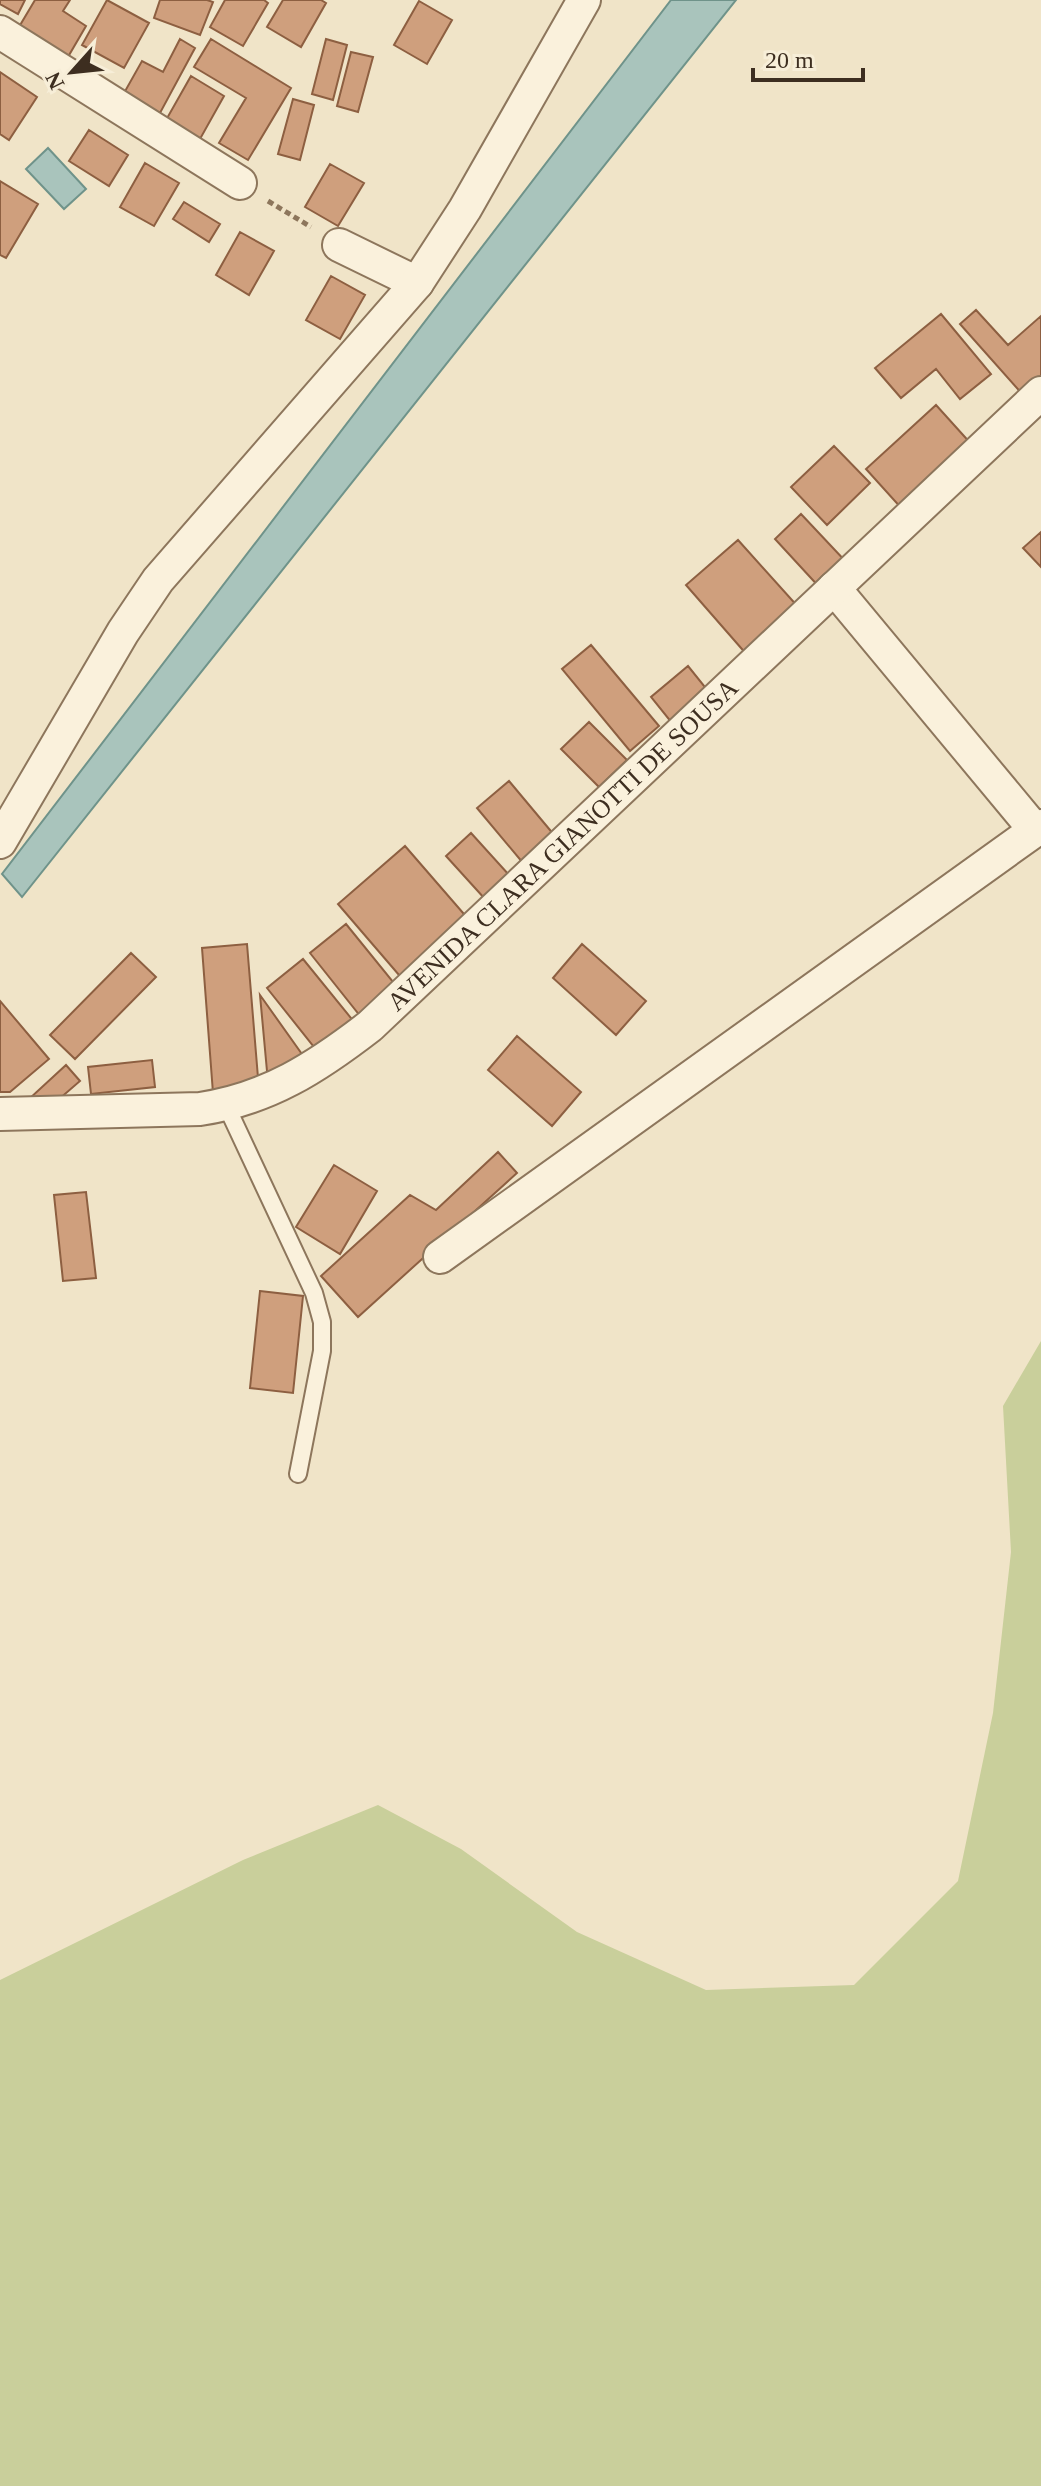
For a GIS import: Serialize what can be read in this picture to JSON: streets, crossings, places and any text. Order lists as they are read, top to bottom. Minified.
{"streets":{"street":["AVENIDA CLARA GIANOTTI DE SOUSA"]},"scale_bar":"20 m","north":"bottom left"}
